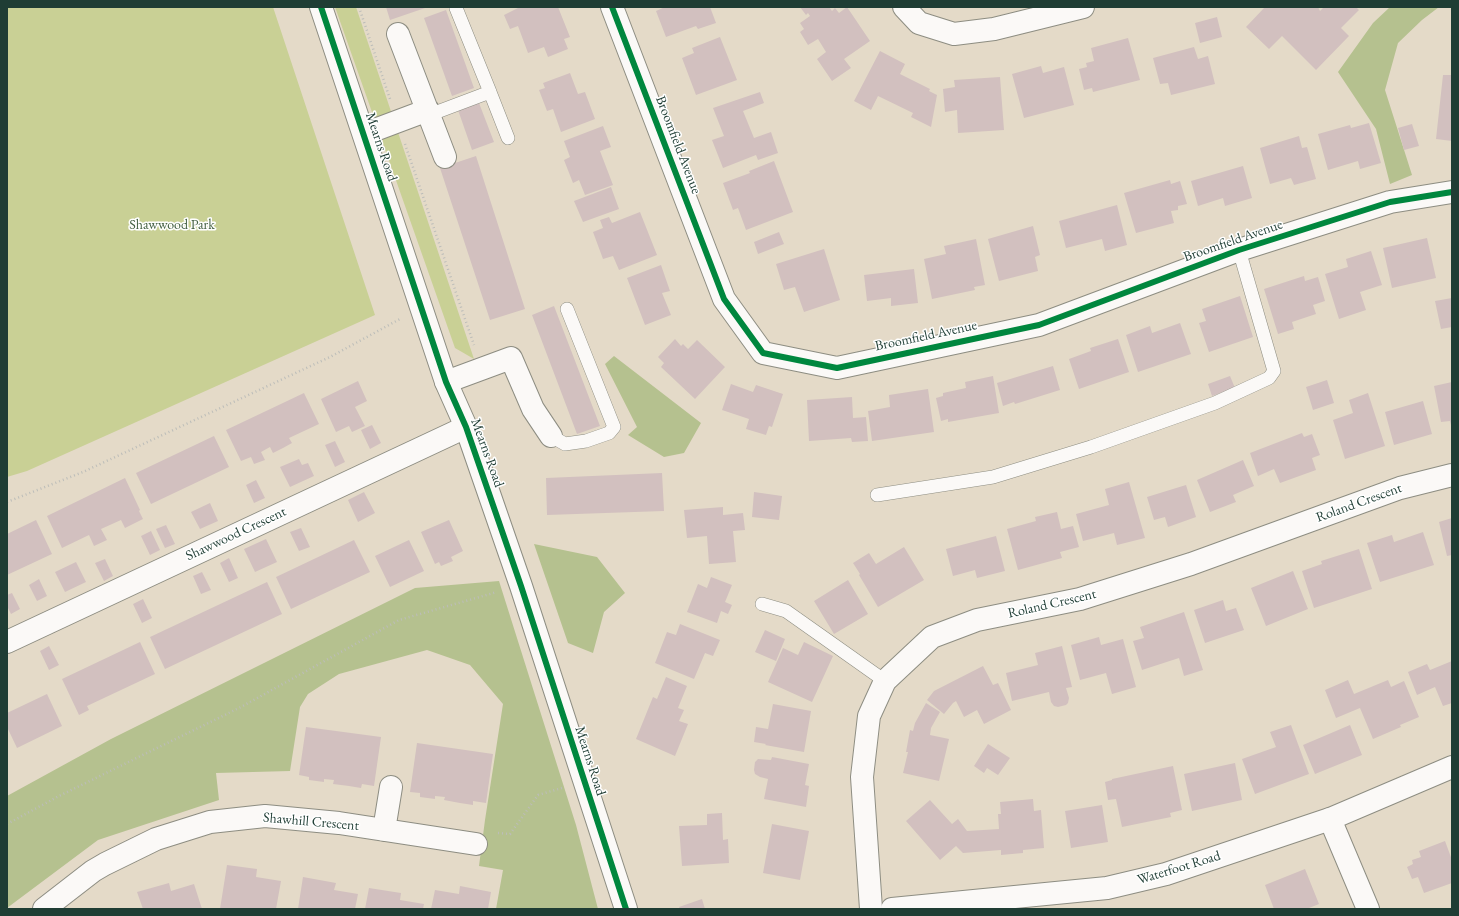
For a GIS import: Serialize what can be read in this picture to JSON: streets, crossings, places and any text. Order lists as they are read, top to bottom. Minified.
{"streets":{"street":["Broomfield Avenue","Mearns Road","Roland Crescent","Shawwood Crescent","Shawhill Crescent","Waterfoot Road"]},"crossings":[["Mearns Road","Shawwood Crescent"]],"parks":["Shawwood Park"]}
